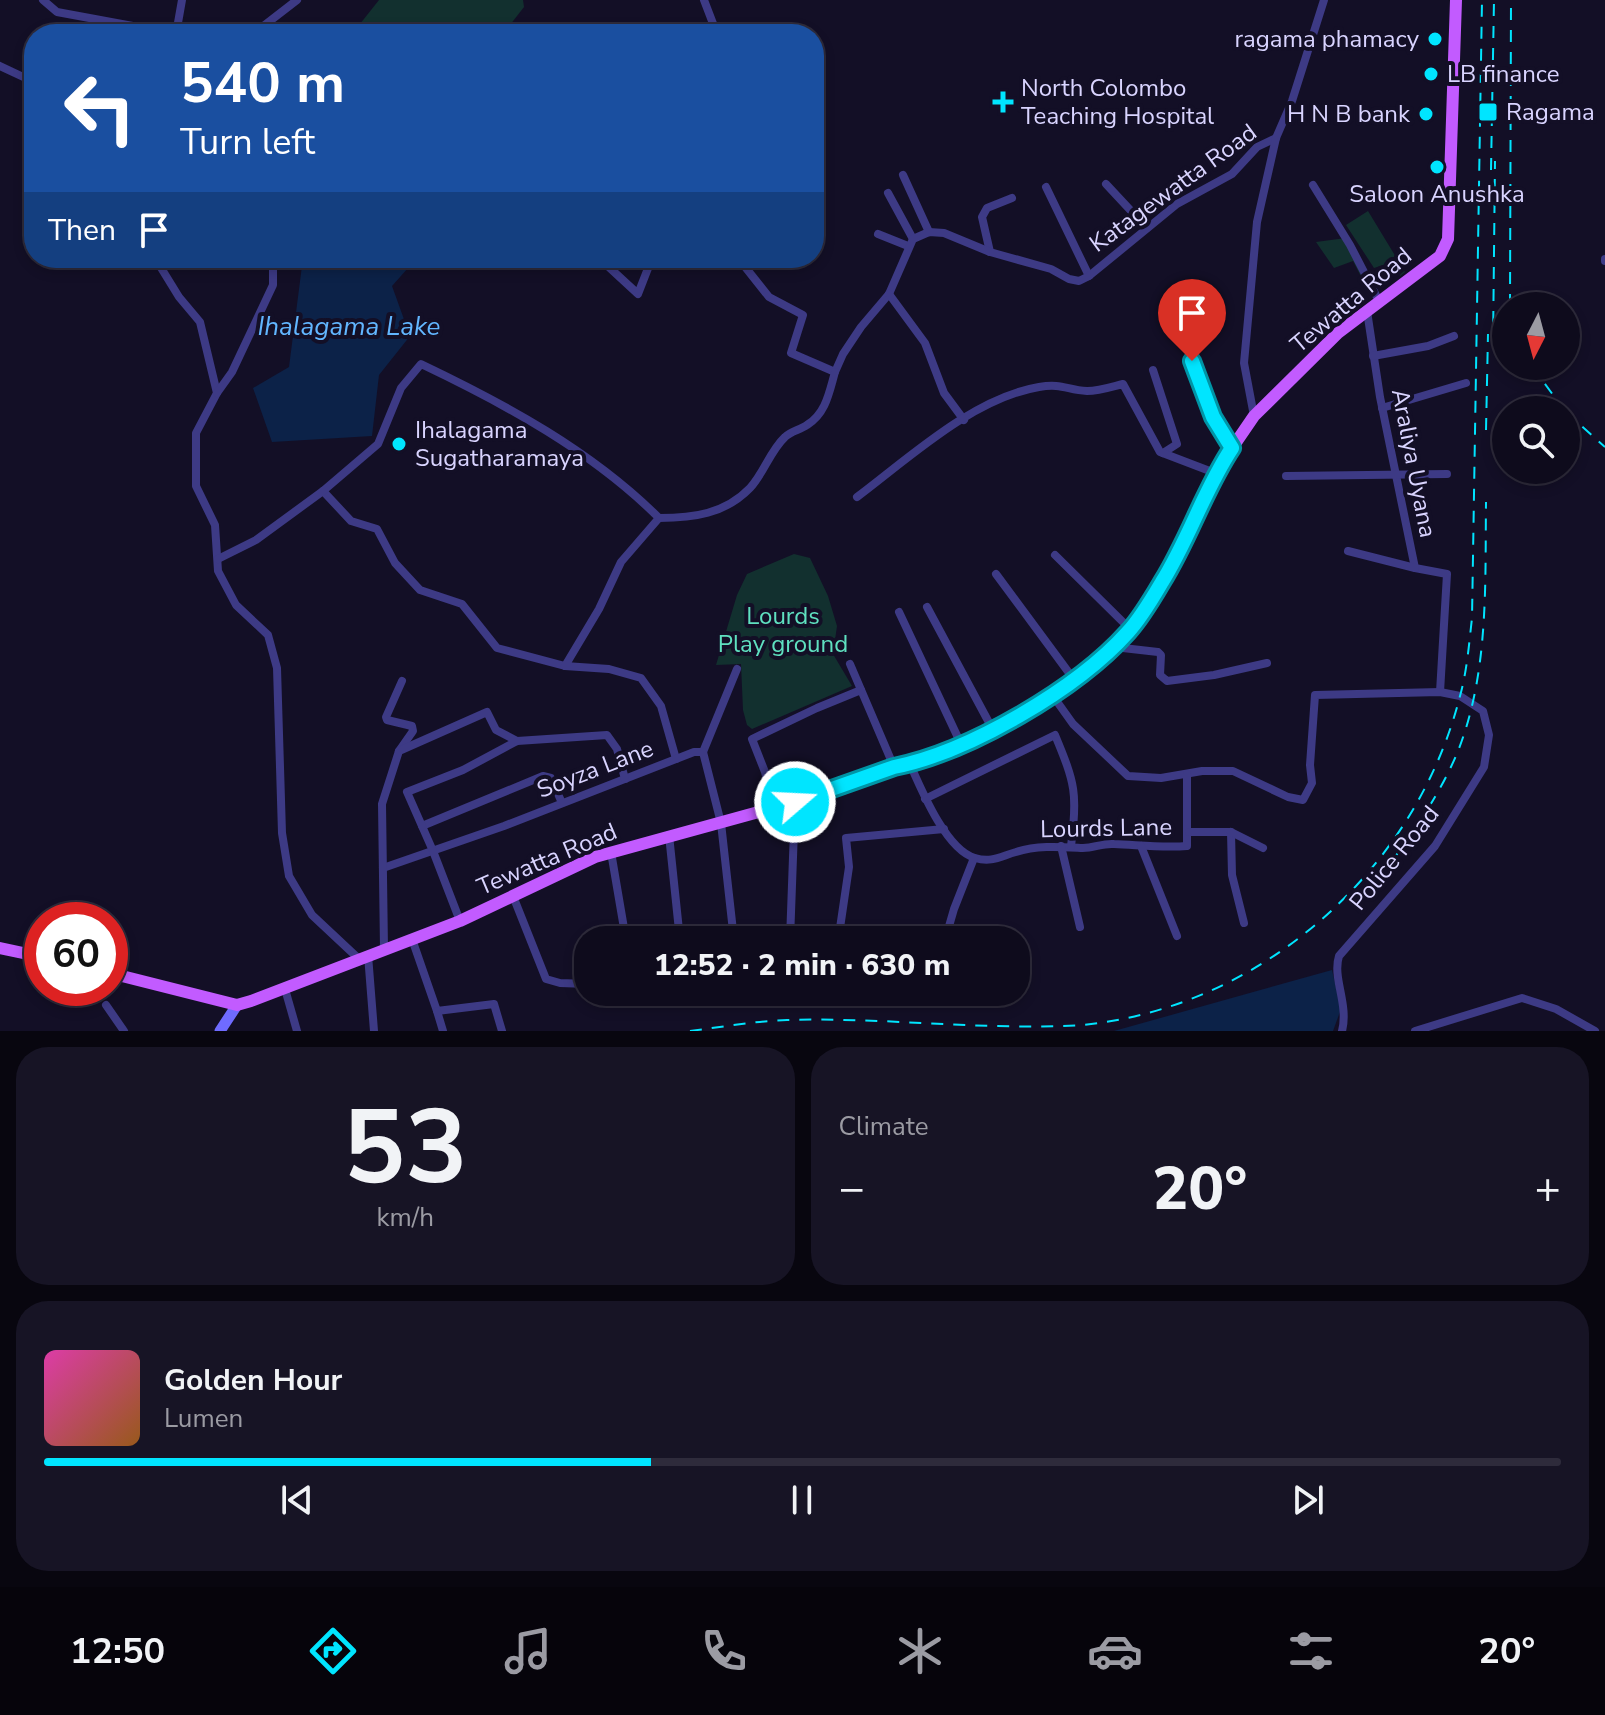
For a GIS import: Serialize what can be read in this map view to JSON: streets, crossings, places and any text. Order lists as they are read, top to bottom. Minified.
{"streets":{"main road":["Tewatta Road"],"street":["Katagewatta Road","Araliya Uyana","Soyza Lane","Lourds Lane","Police Road"]},"crossings":[["Tewatta Road","Araliya Uyana"],["Araliya Uyana","Police Road"],["Lourds Lane","Police Road"]],"water":["Ihalagama Lake"],"parks":["Lourds Play ground"],"places":{"other":["ragama phamacy","LB finance","H N B bank","Saloon Anushka","Ihalagama Sugatharamaya"],"health":["North Colombo Teaching Hospital"],"transit":["Ragama"]},"north":"bottom","page":{"turn":["540 m","Turn left"],"then":"Then","limit":"60","trip":"12:52 · 2 min · 630 m","tile":[["53","km/h"],"Climate"],"heat":["−","20°","+"],"song":["Golden Hour","Lumen"],"tabs":["12:50","20°"]}}
